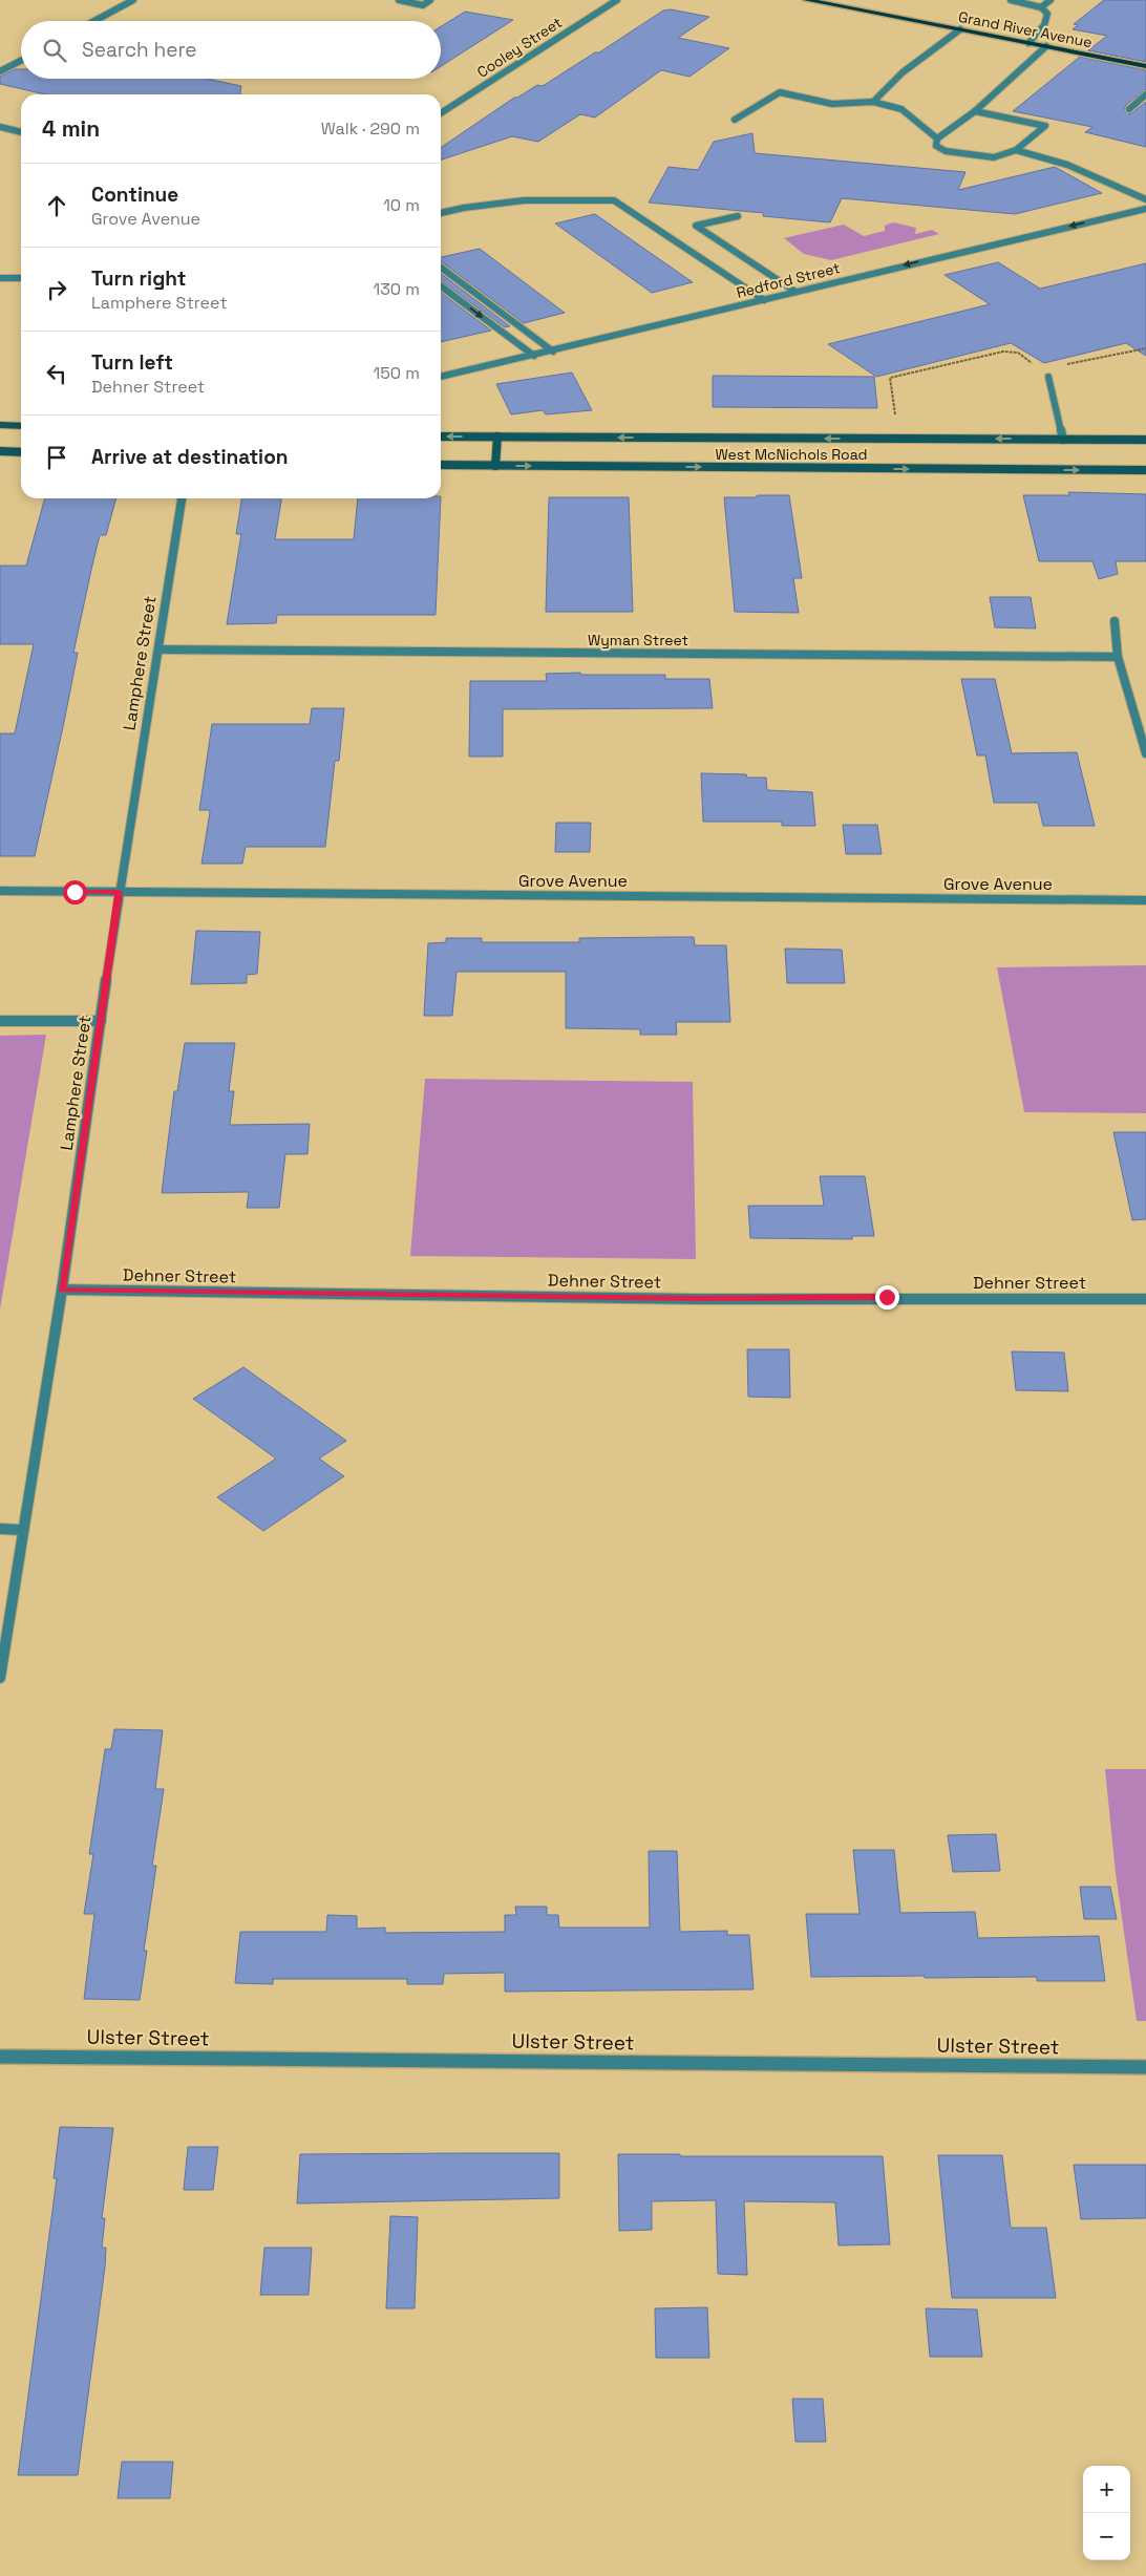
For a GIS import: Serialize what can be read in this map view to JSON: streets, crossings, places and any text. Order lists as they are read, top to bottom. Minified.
{"streets":{"main road":["Grand River Avenue","West McNichols Road"],"street":["Cooley Street","Redford Street","Wyman Street","Lamphere Street","Grove Avenue","Dehner Street","Ulster Street"]},"crossings":[["Wyman Street","Lamphere Street"],["Lamphere Street","Grove Avenue"],["Lamphere Street","Dehner Street"]],"one_way":["Redford Street"],"page":{"search":"Search here","heading":["4 min","Walk · 290 m"],"list":[["Continue","Grove Avenue","10 m"],["Turn right","Lamphere Street","130 m"],["Turn left","Dehner Street","150 m"],"Arrive at destination"],"map_buttons":["+","−"]}}
